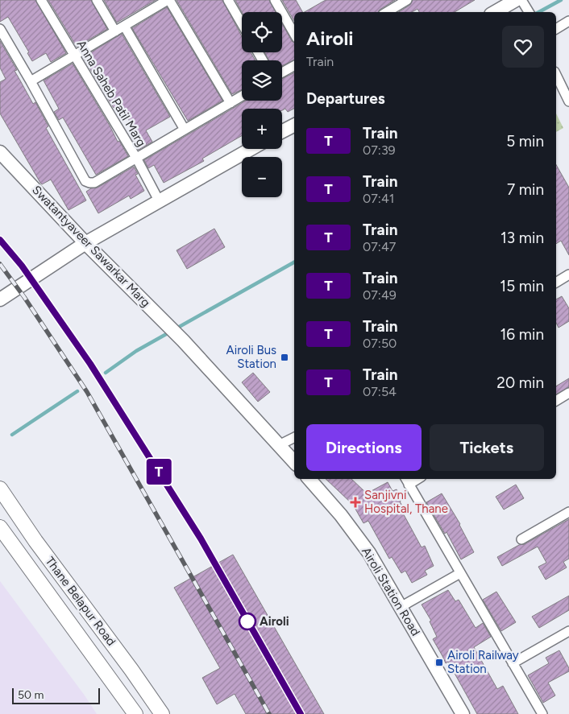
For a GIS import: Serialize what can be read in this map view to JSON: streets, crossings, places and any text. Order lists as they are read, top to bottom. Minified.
{"streets":{"main road":["Thane Belapur Road"],"street":["Anna Saheb Patil Marg","Swatantyaveer Sawarkar Marg","Airoli Station Road"]},"places":{"transit":["Airoli Bus Station","Airoli Railway Station"],"health":["Sanjivni Hospital, Thane"],"other":["Airoli"]},"scale_bar":"50 m","page":{"on_map":"T","map_buttons":["+","−"],"heading":[["Airoli","Train"],"Departures"],"list":[{"mark":"T","name":"Train","note":"07:39","value":"5 min"},{"mark":"T","name":"Train","note":"07:41","value":"7 min"},{"mark":"T","name":"Train","note":"07:47","value":"13 min"},{"mark":"T","name":"Train","note":"07:49","value":"15 min"},{"mark":"T","name":"Train","note":"07:50","value":"16 min"},{"mark":"T","name":"Train","note":"07:54","value":"20 min"}],"buttons":["Directions","Tickets"],"scale":"50 m"}}
